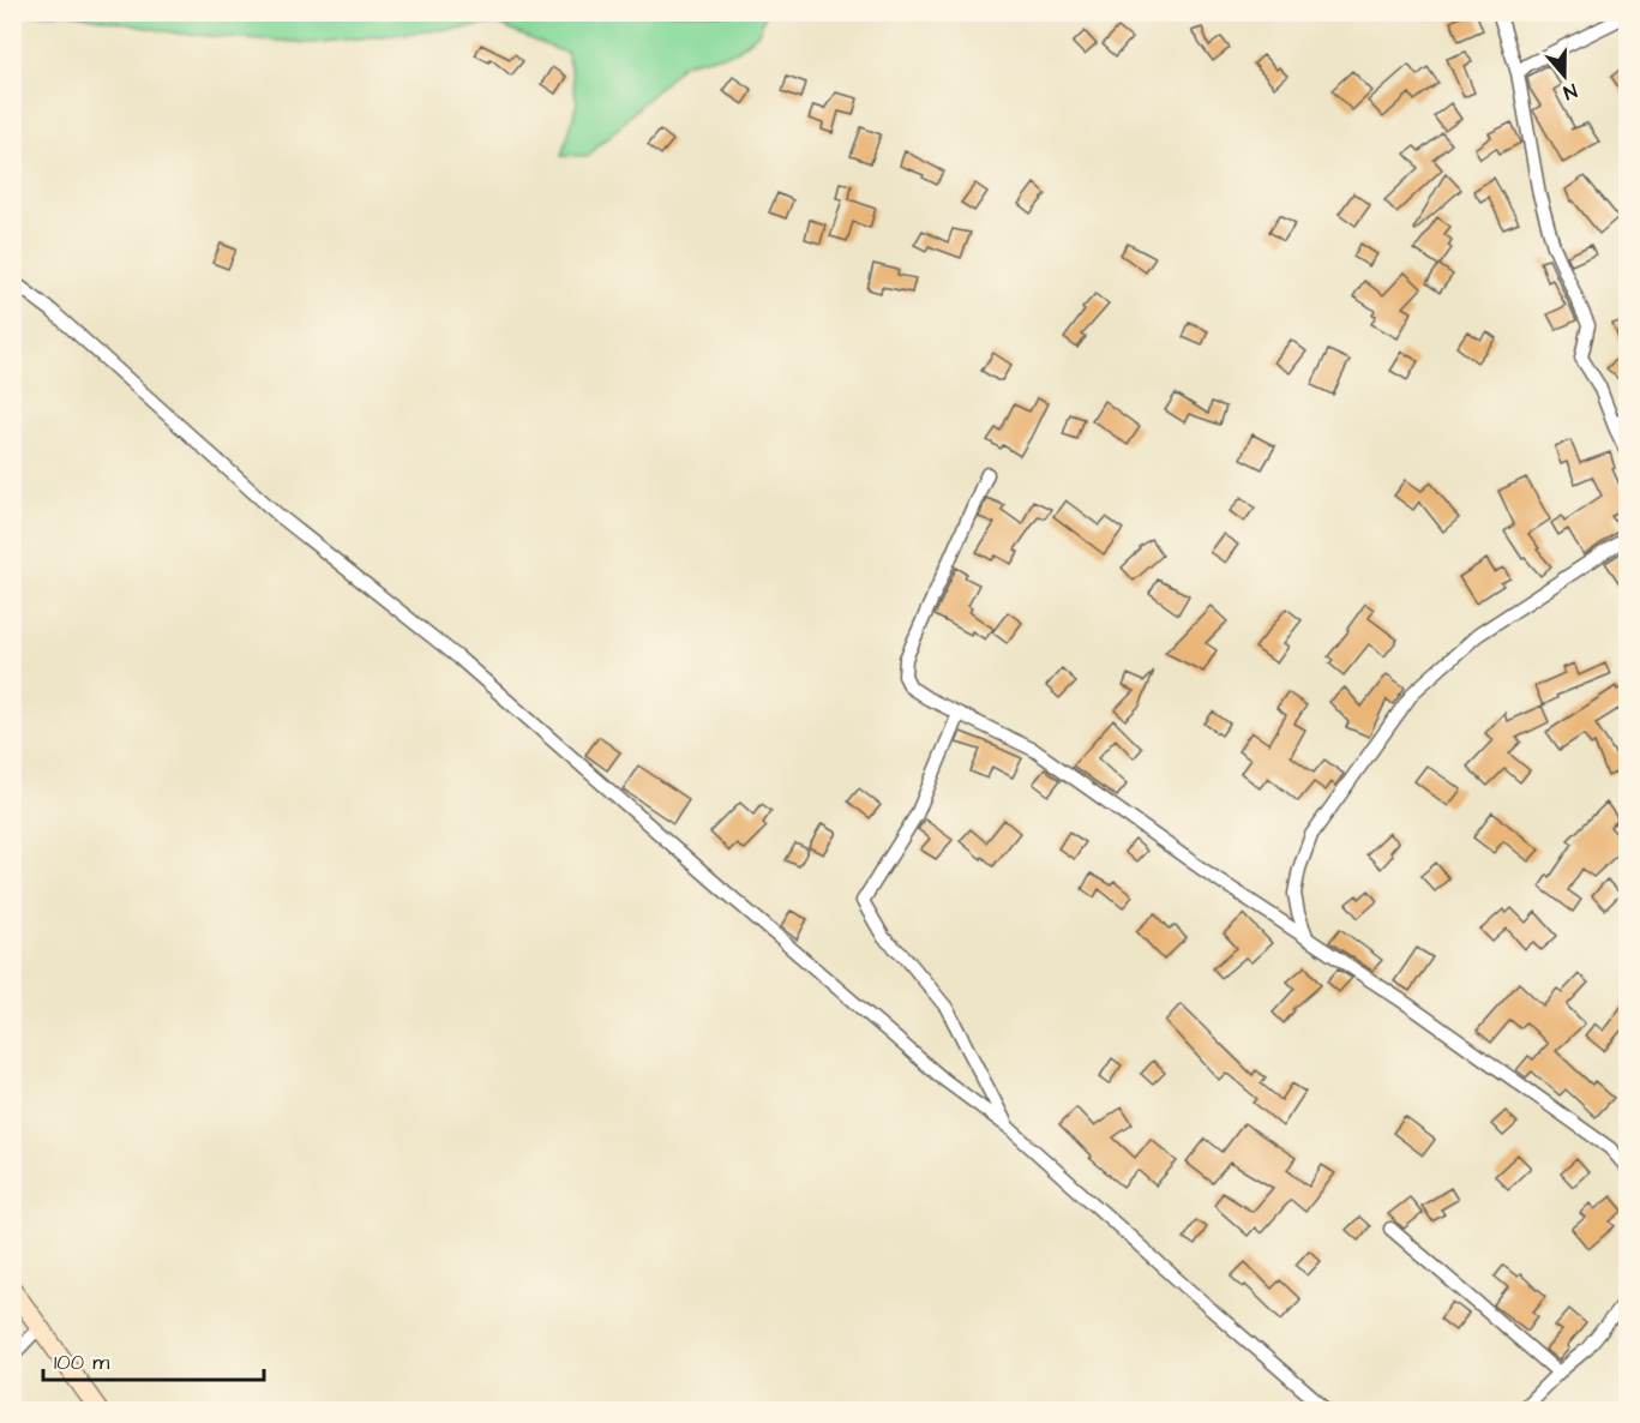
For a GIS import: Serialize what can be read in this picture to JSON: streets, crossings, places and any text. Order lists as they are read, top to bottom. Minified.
{"scale_bar":"100 m","north":"bottom"}
